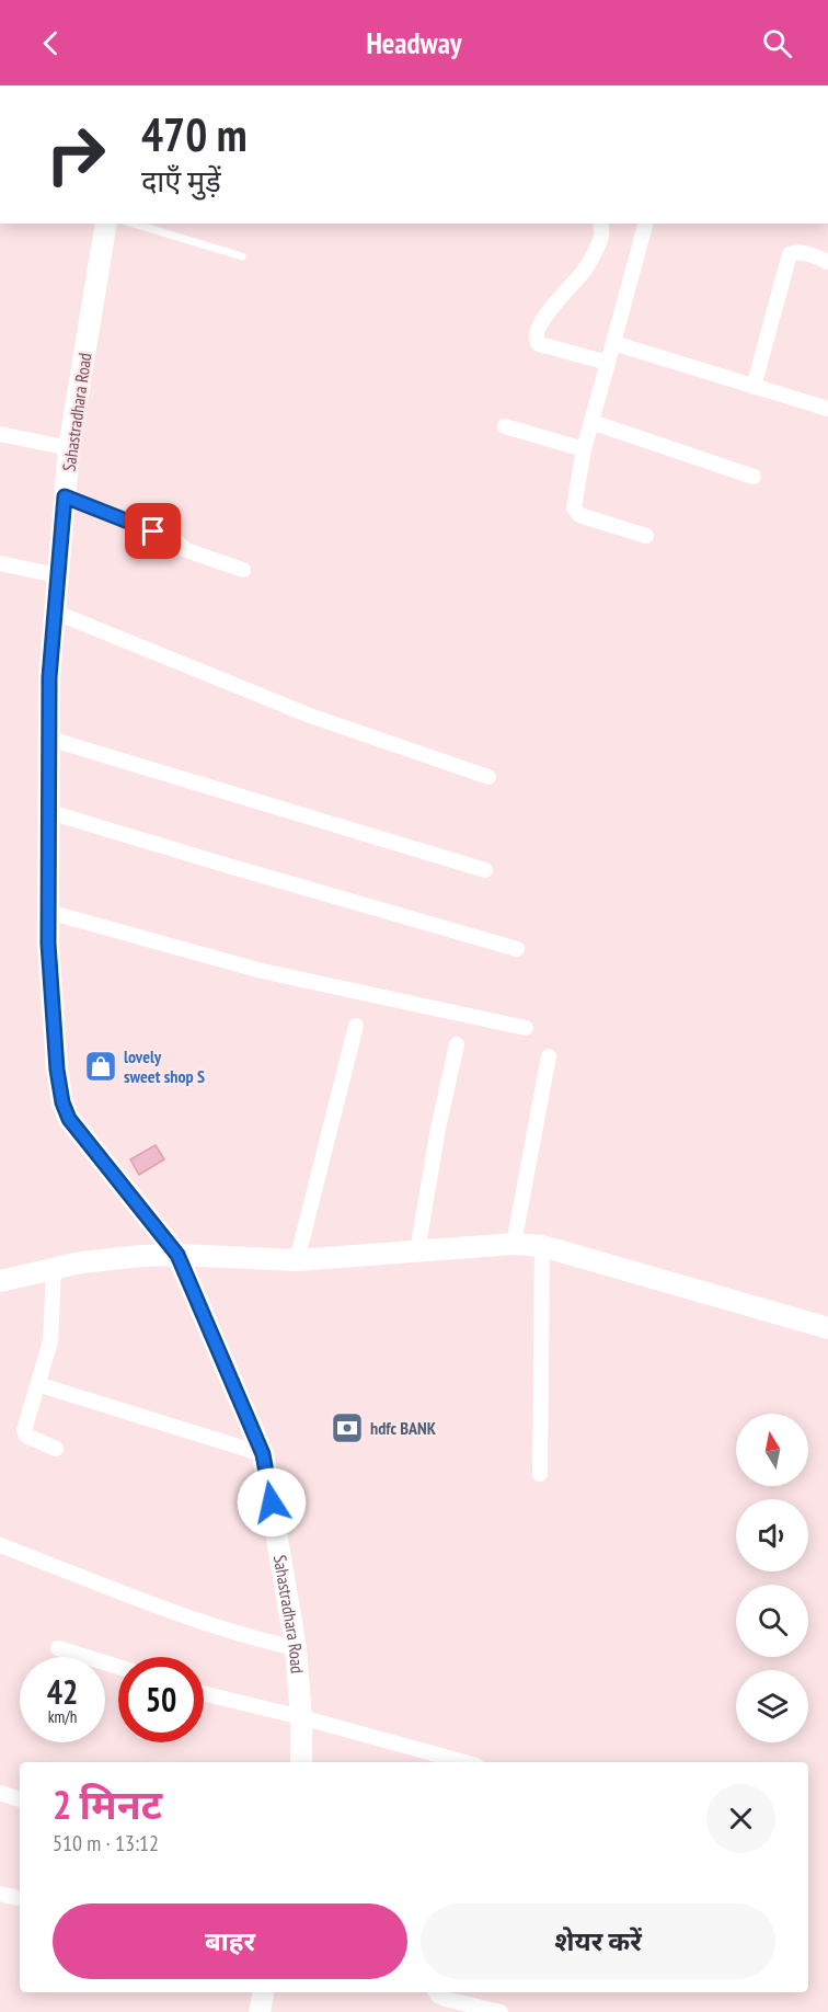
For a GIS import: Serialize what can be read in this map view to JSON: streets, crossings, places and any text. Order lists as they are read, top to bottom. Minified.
{"streets":{"main road":["Sahastradhara Road"]},"places":{"shop":["lovely sweet shop S"],"bank":["hdfc BANK"]},"north":"top","page":{"header":"Headway","turn":["470 m","दाएँ मुड़ें"],"speed":"42 km/h","limit":"50","heading":["2 मिनट","510 m · 13:12"],"buttons":["बाहर","शेयर करें"]}}
